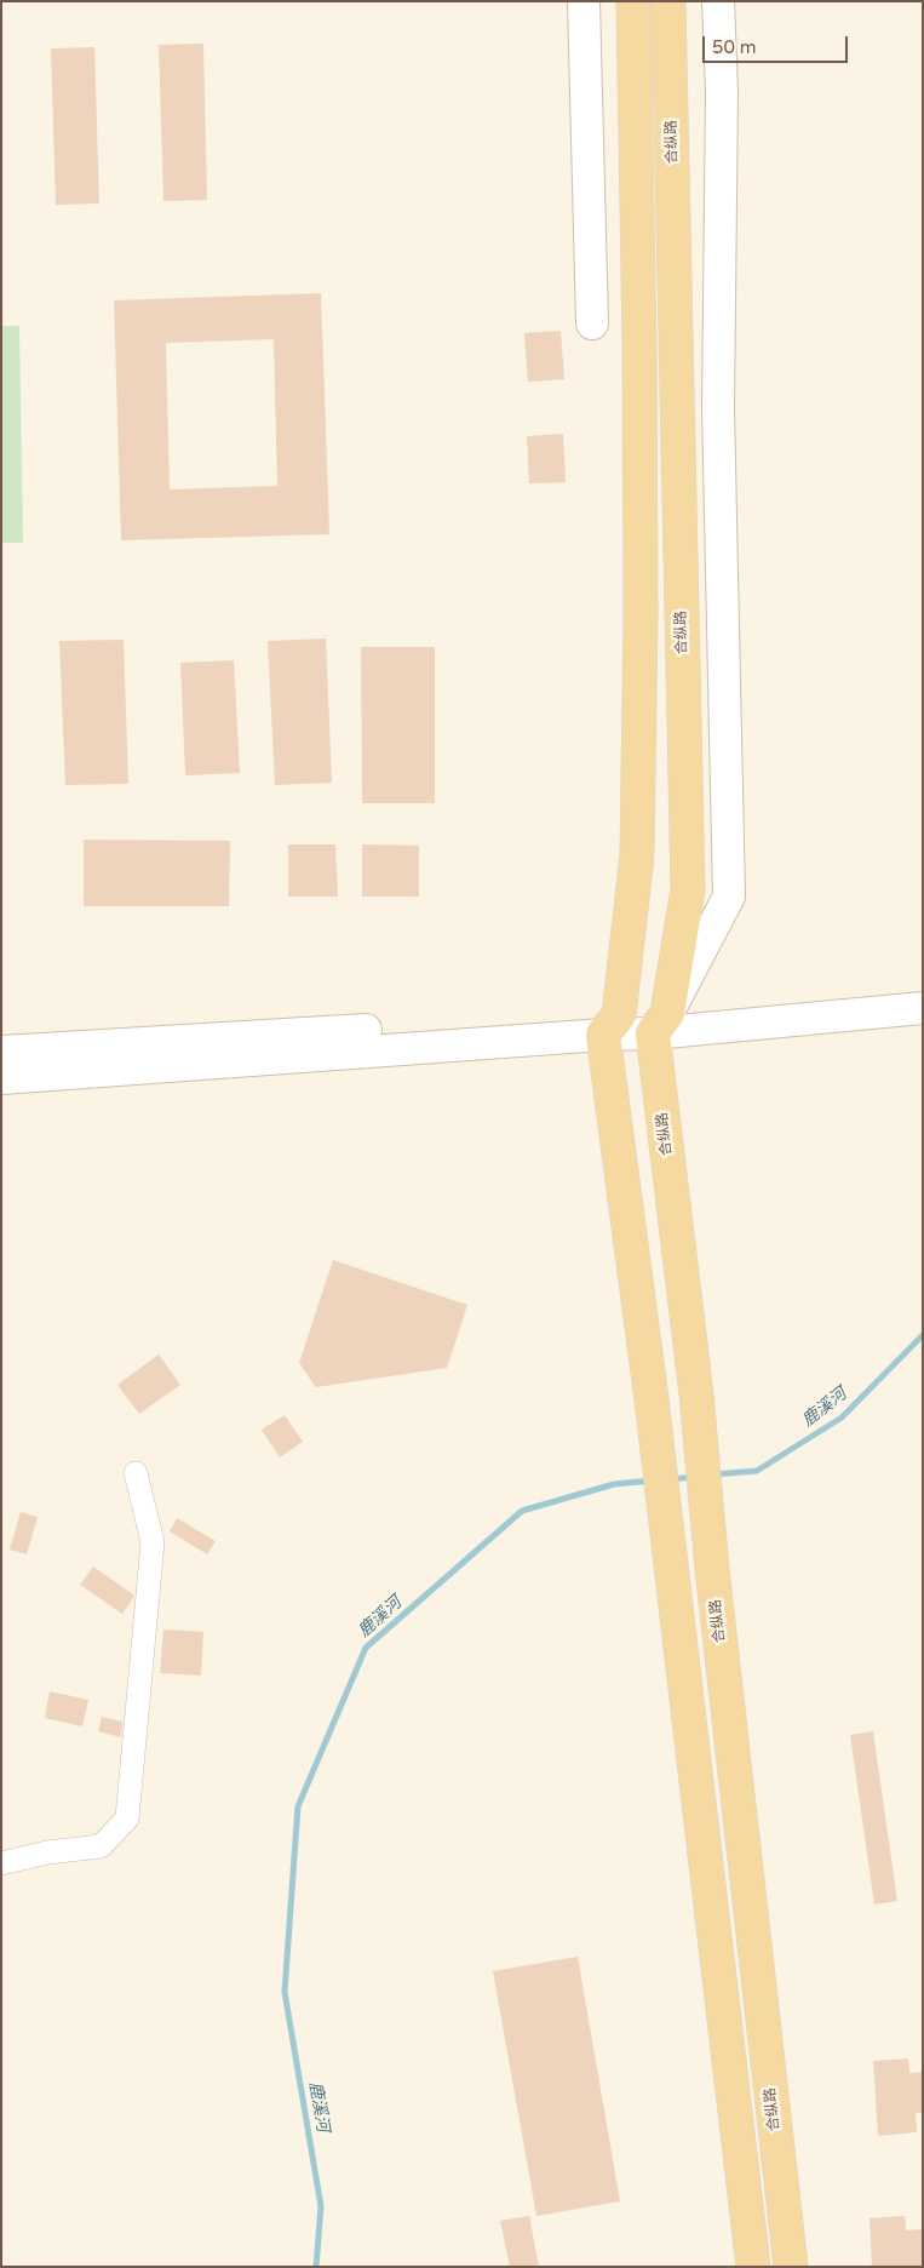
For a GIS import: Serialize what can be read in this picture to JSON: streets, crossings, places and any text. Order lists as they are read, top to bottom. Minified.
{"streets":{"main road":["合纵路"]},"water":["鹿溪河"],"scale_bar":"50 m"}
